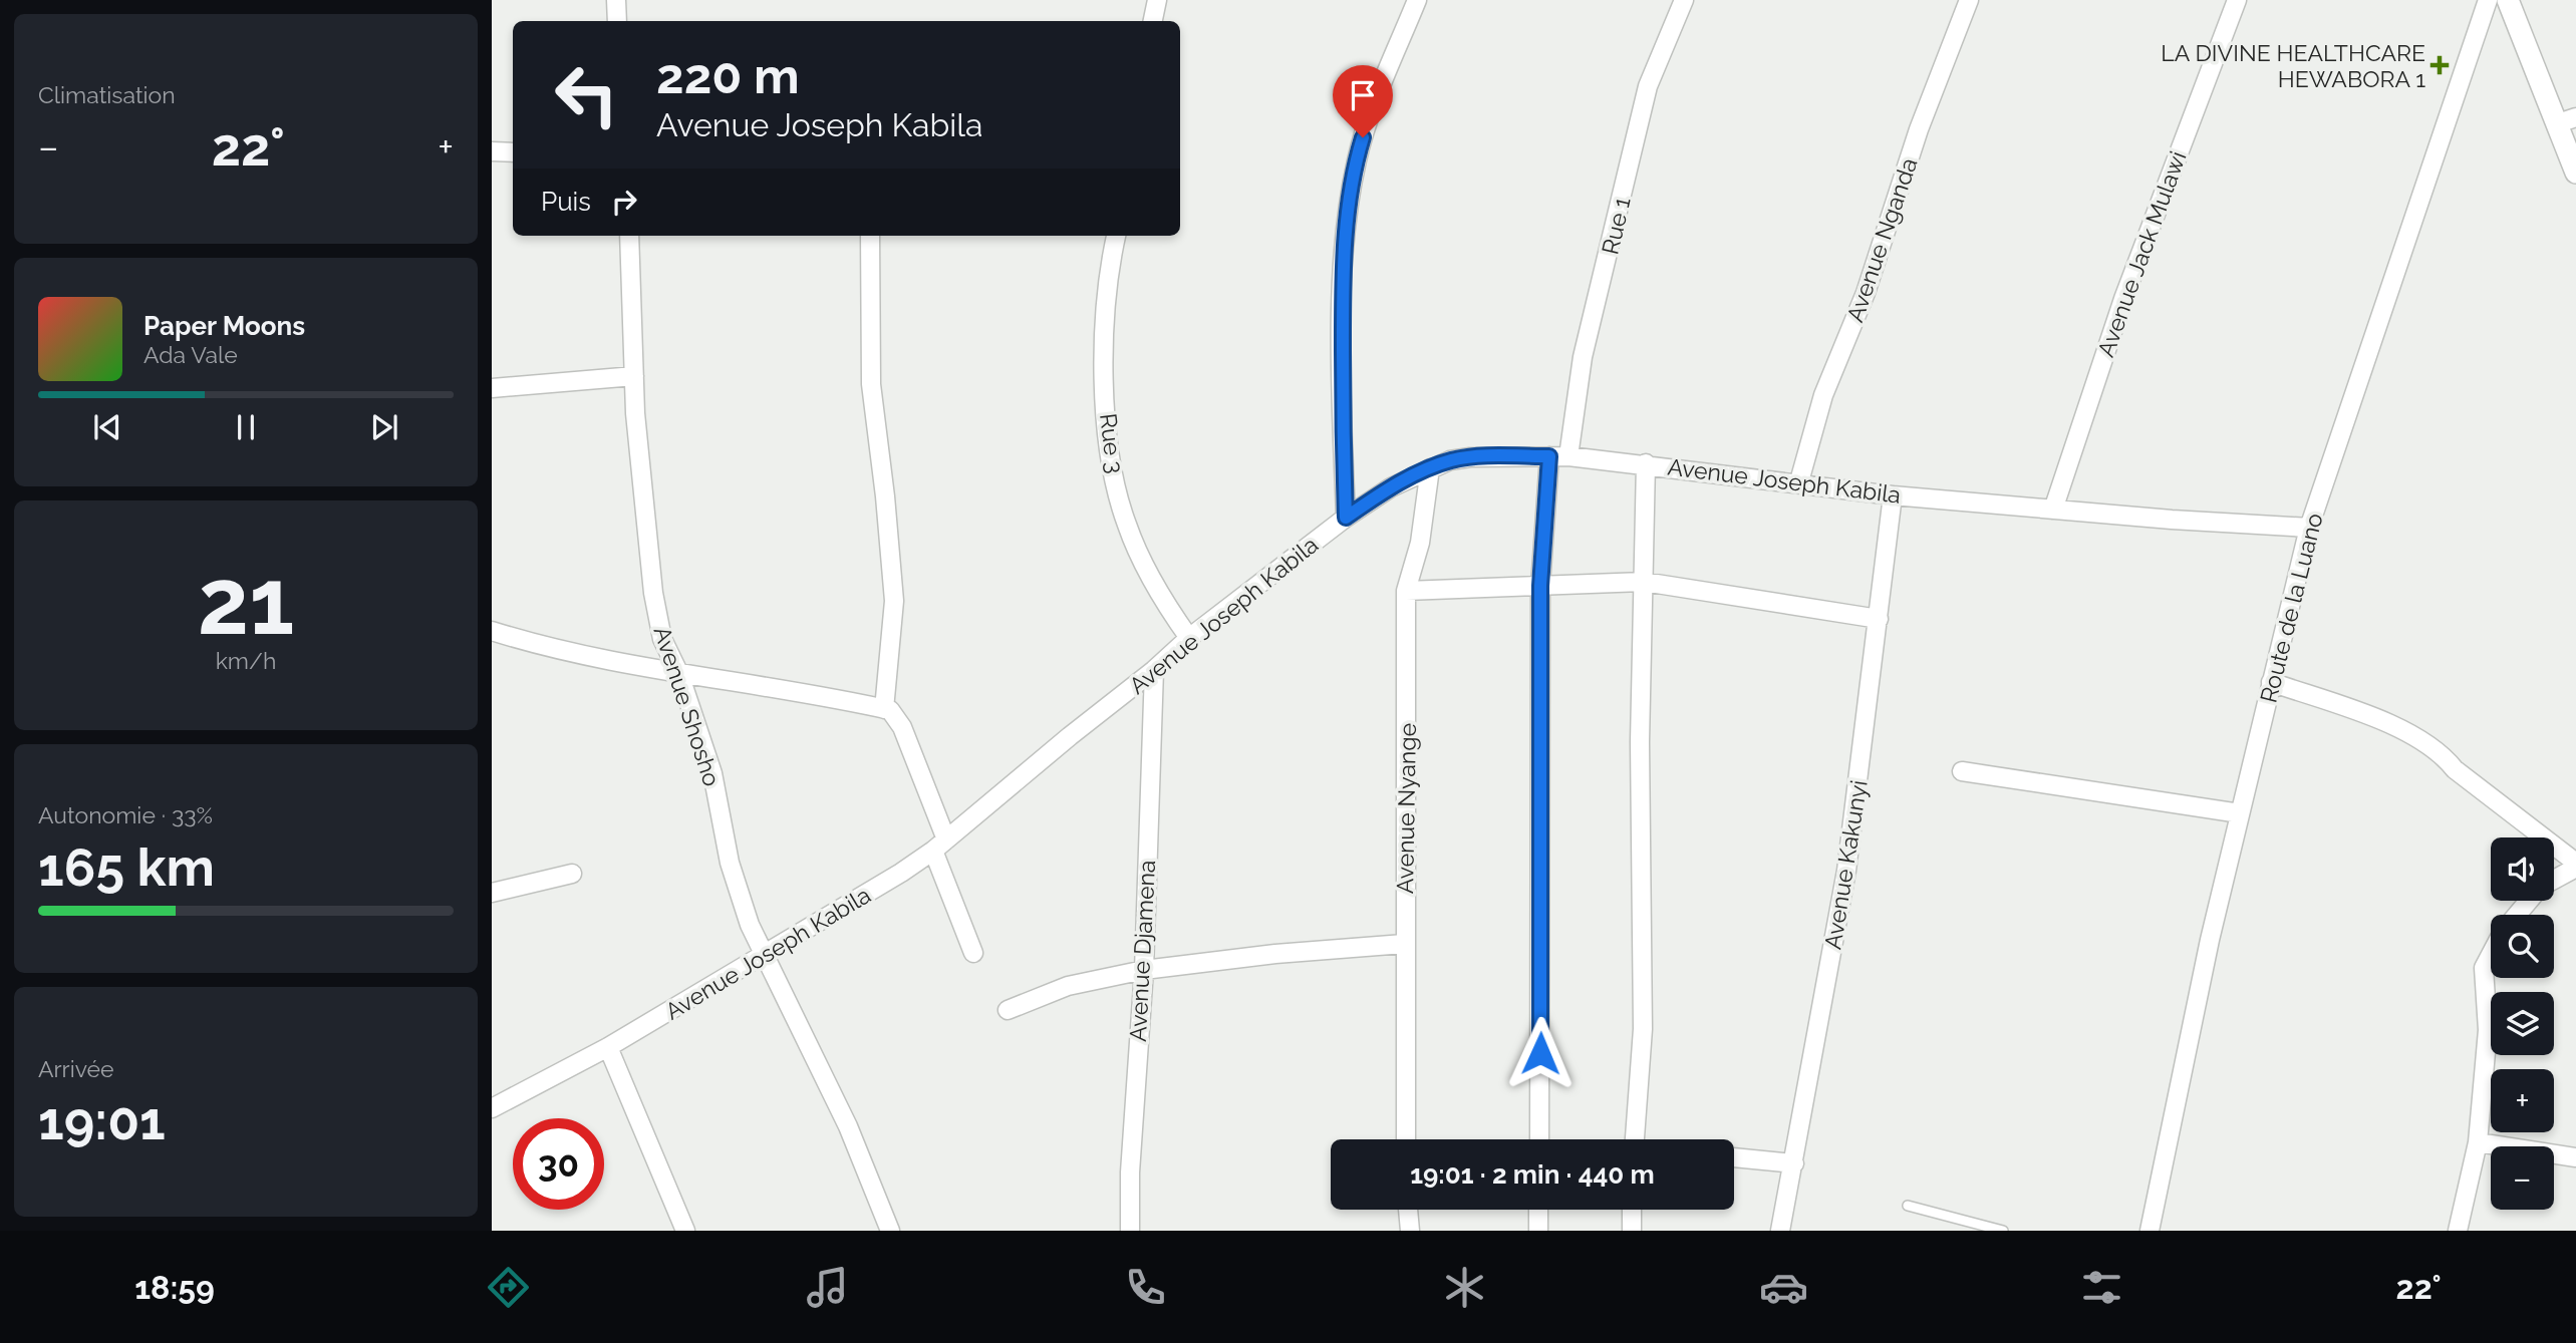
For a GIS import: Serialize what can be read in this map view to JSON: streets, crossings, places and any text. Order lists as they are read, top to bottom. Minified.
{"streets":{"street":["Rue 1","Avenue Nganda","Avenue Jack Mulawi","Rue 3","Avenue Joseph Kabila","Route de la Luano","Avenue Shosho","Avenue Nyange","Avenue Kakunyi","Avenue Djamena"]},"crossings":[["Rue 1","Avenue Joseph Kabila"],["Avenue Nganda","Avenue Joseph Kabila"],["Avenue Jack Mulawi","Avenue Joseph Kabila"],["Rue 3","Avenue Joseph Kabila"],["Avenue Joseph Kabila","Route de la Luano"],["Avenue Joseph Kabila","Avenue Shosho"],["Avenue Joseph Kabila","Avenue Nyange"],["Avenue Joseph Kabila","Avenue Kakunyi"],["Avenue Joseph Kabila","Avenue Djamena"]],"places":{"health":["LA DIVINE HEALTHCARE HEWABORA 1"]},"page":{"tile":["Climatisation",["21","km/h"],["Autonomie · 33%","165 km"],["Arrivée","19:01"]],"turn":["220 m","Avenue Joseph Kabila"],"heat":["−","22°","+"],"then":"Puis","song":["Paper Moons","Ada Vale"],"map_buttons":["+","−"],"limit":"30","trip":"19:01 · 2 min · 440 m","tabs":["18:59","22°"]}}
